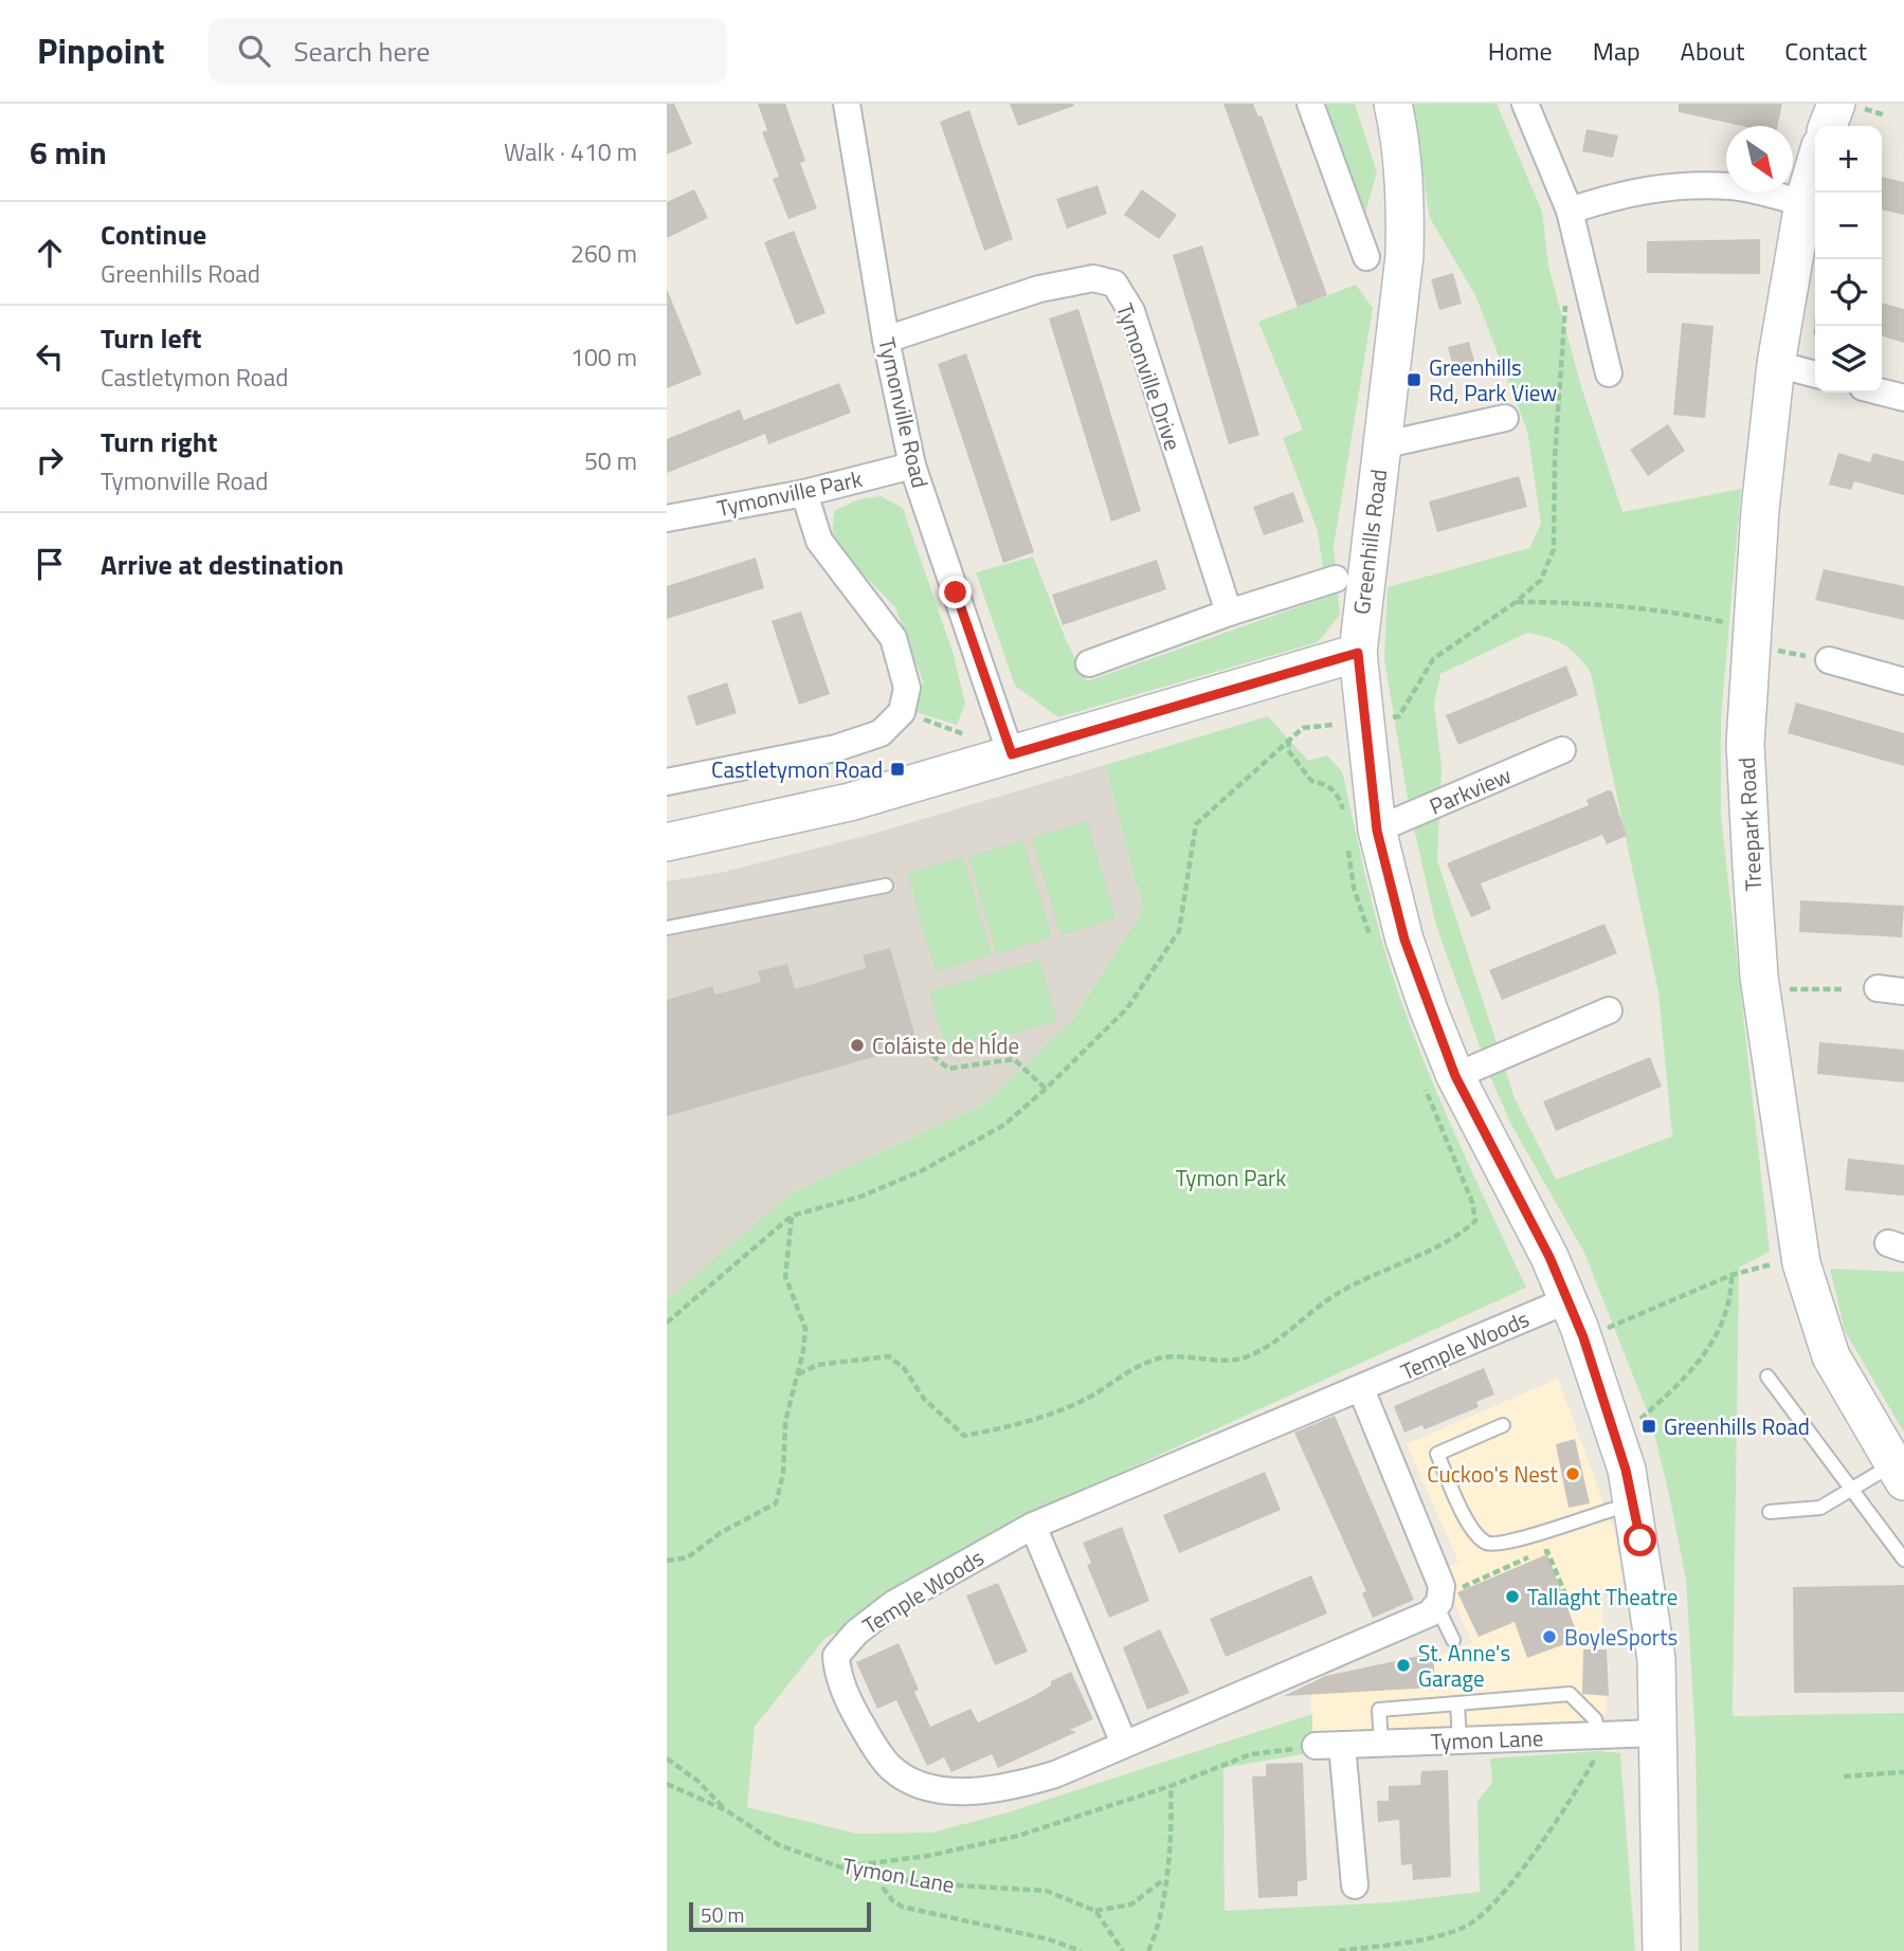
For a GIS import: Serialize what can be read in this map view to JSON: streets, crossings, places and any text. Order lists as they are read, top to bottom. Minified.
{"streets":{"street":["Tymonville Drive","Tymonville Road","Tymonville Park","Greenhills Road","Parkview","Treepark Road","Temple Woods","Tymon Lane"]},"crossings":[["Tymonville Drive","Tymonville Road"],["Tymonville Road","Tymonville Park"],["Greenhills Road","Parkview"],["Greenhills Road","Temple Woods"],["Greenhills Road","Tymon Lane"]],"parks":["Tymon Park"],"places":{"transit":["Greenhills Rd, Park View","Castletymon Road","Greenhills Road"],"other":["Coláiste de hÍde","Cuckoo's Nest","Tallaght Theatre","BoyleSports","St. Anne's Garage"]},"scale_bar":"50 m","north":"bottom right","page":{"header":"Pinpoint","search":"Search here","nav":["Home","Map","About","Contact"],"heading":["6 min","Walk · 410 m"],"map_buttons":["+","−"],"list":[["Continue","Greenhills Road","260 m"],["Turn left","Castletymon Road","100 m"],["Turn right","Tymonville Road","50 m"],"Arrive at destination"],"scale":"50 m"}}
